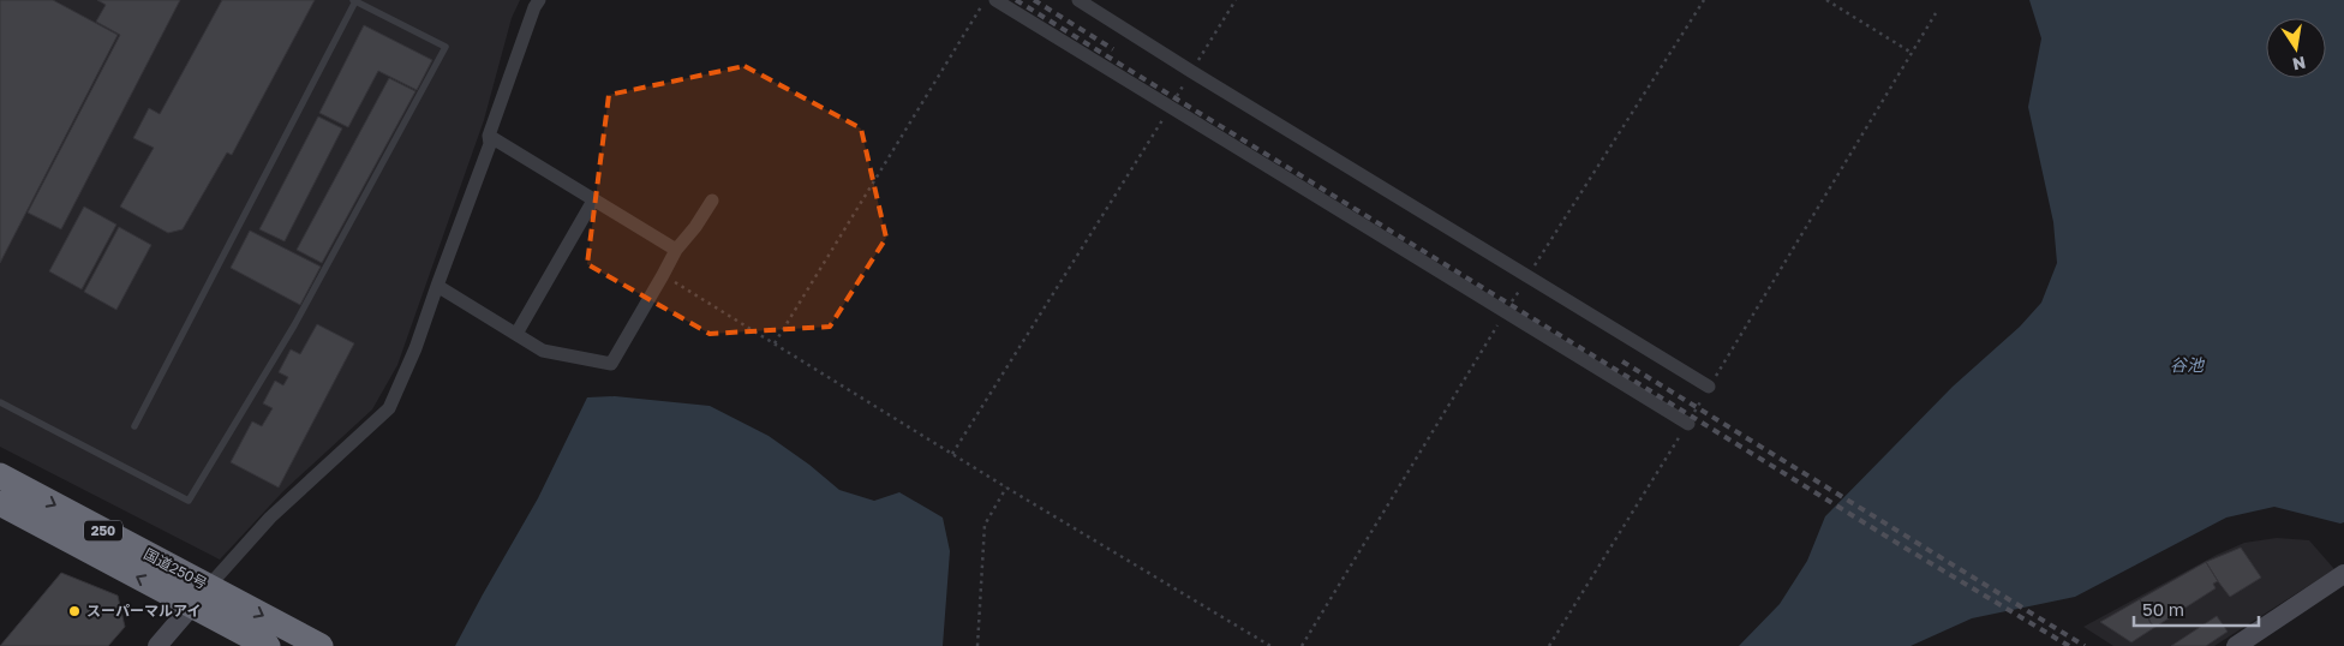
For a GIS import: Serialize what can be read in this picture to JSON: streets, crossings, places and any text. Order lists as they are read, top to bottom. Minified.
{"streets":{"highway":["250","国道250号"]},"water":["谷池"],"places":["スーパーマルアイ"],"scale_bar":"50 m","north":"bottom"}
